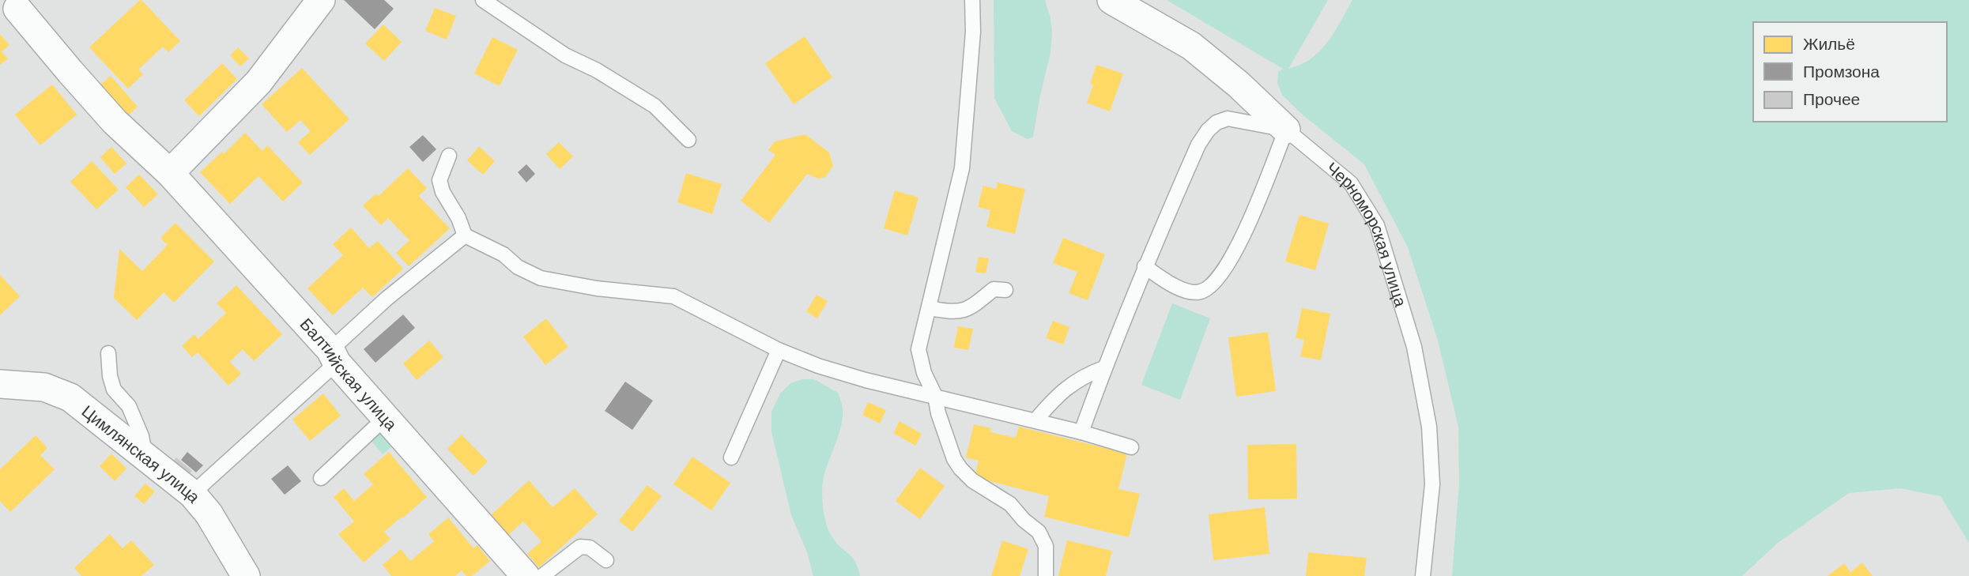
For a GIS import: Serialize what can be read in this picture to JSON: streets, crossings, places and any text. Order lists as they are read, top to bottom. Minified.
{"streets":{"street":["Черноморская улица","Балтийская улица","Цимлянская улица"]},"legend":["Жильё","Промзона","Прочее"]}
